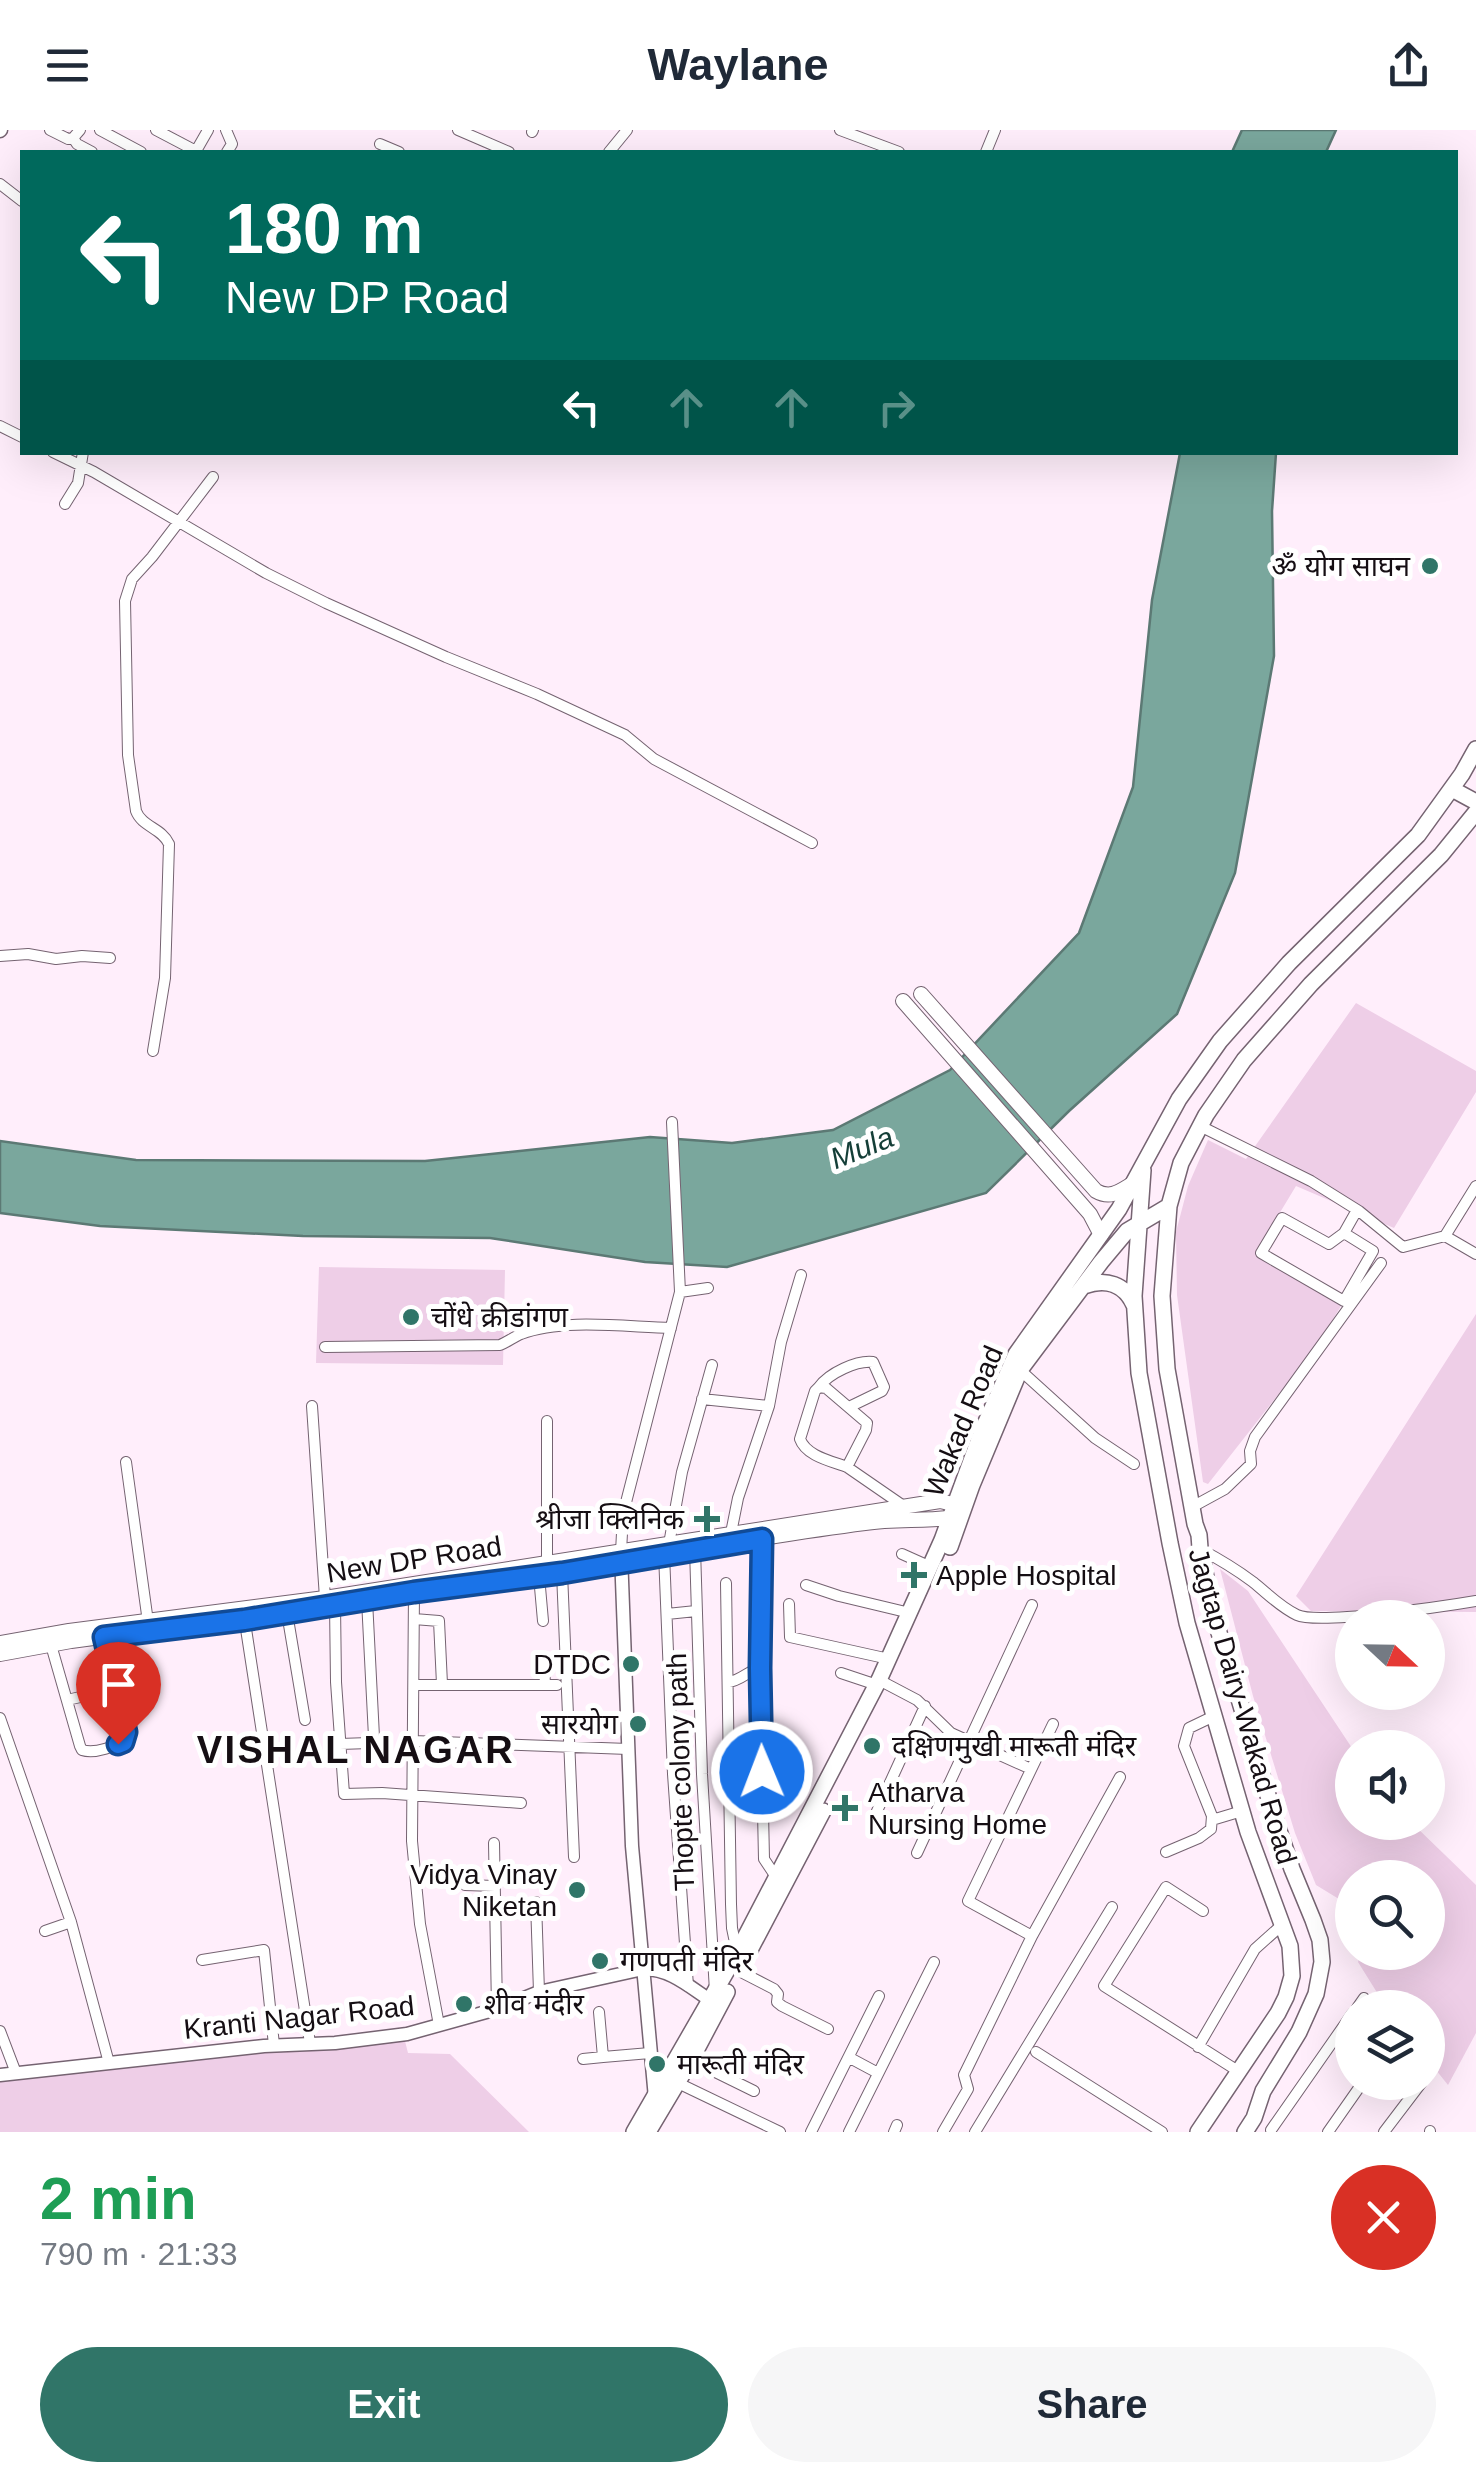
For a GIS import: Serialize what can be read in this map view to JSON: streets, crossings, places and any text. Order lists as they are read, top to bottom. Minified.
{"streets":{"main road":["Wakad Road","New DP Road","Jagtap Dairy-Wakad Road"],"street":["Thopte colony path","Kranti Nagar Road"]},"crossings":[["Wakad Road","New DP Road"],["Wakad Road","Jagtap Dairy-Wakad Road"],["Wakad Road","Thopte colony path"],["New DP Road","Thopte colony path"]],"districts":["VISHAL NAGAR"],"water":["Mula"],"places":{"other":["ॐ योग साघन","चोंधे क्रीडांगण","DTDC","सारयोग","दक्षिणमुखी मारूती मंदिर","Vidya Vinay Niketan","गणपती मंदिर","शीव मंदीर","मारूती मंदिर"],"health":["श्रीजा क्लिनिक","Apple Hospital","Atharva Nursing Home"]},"north":"right","page":{"header":"Waylane","turn":["180 m","New DP Road"],"heading":["2 min","790 m · 21:33"],"buttons":["Exit","Share"]}}
